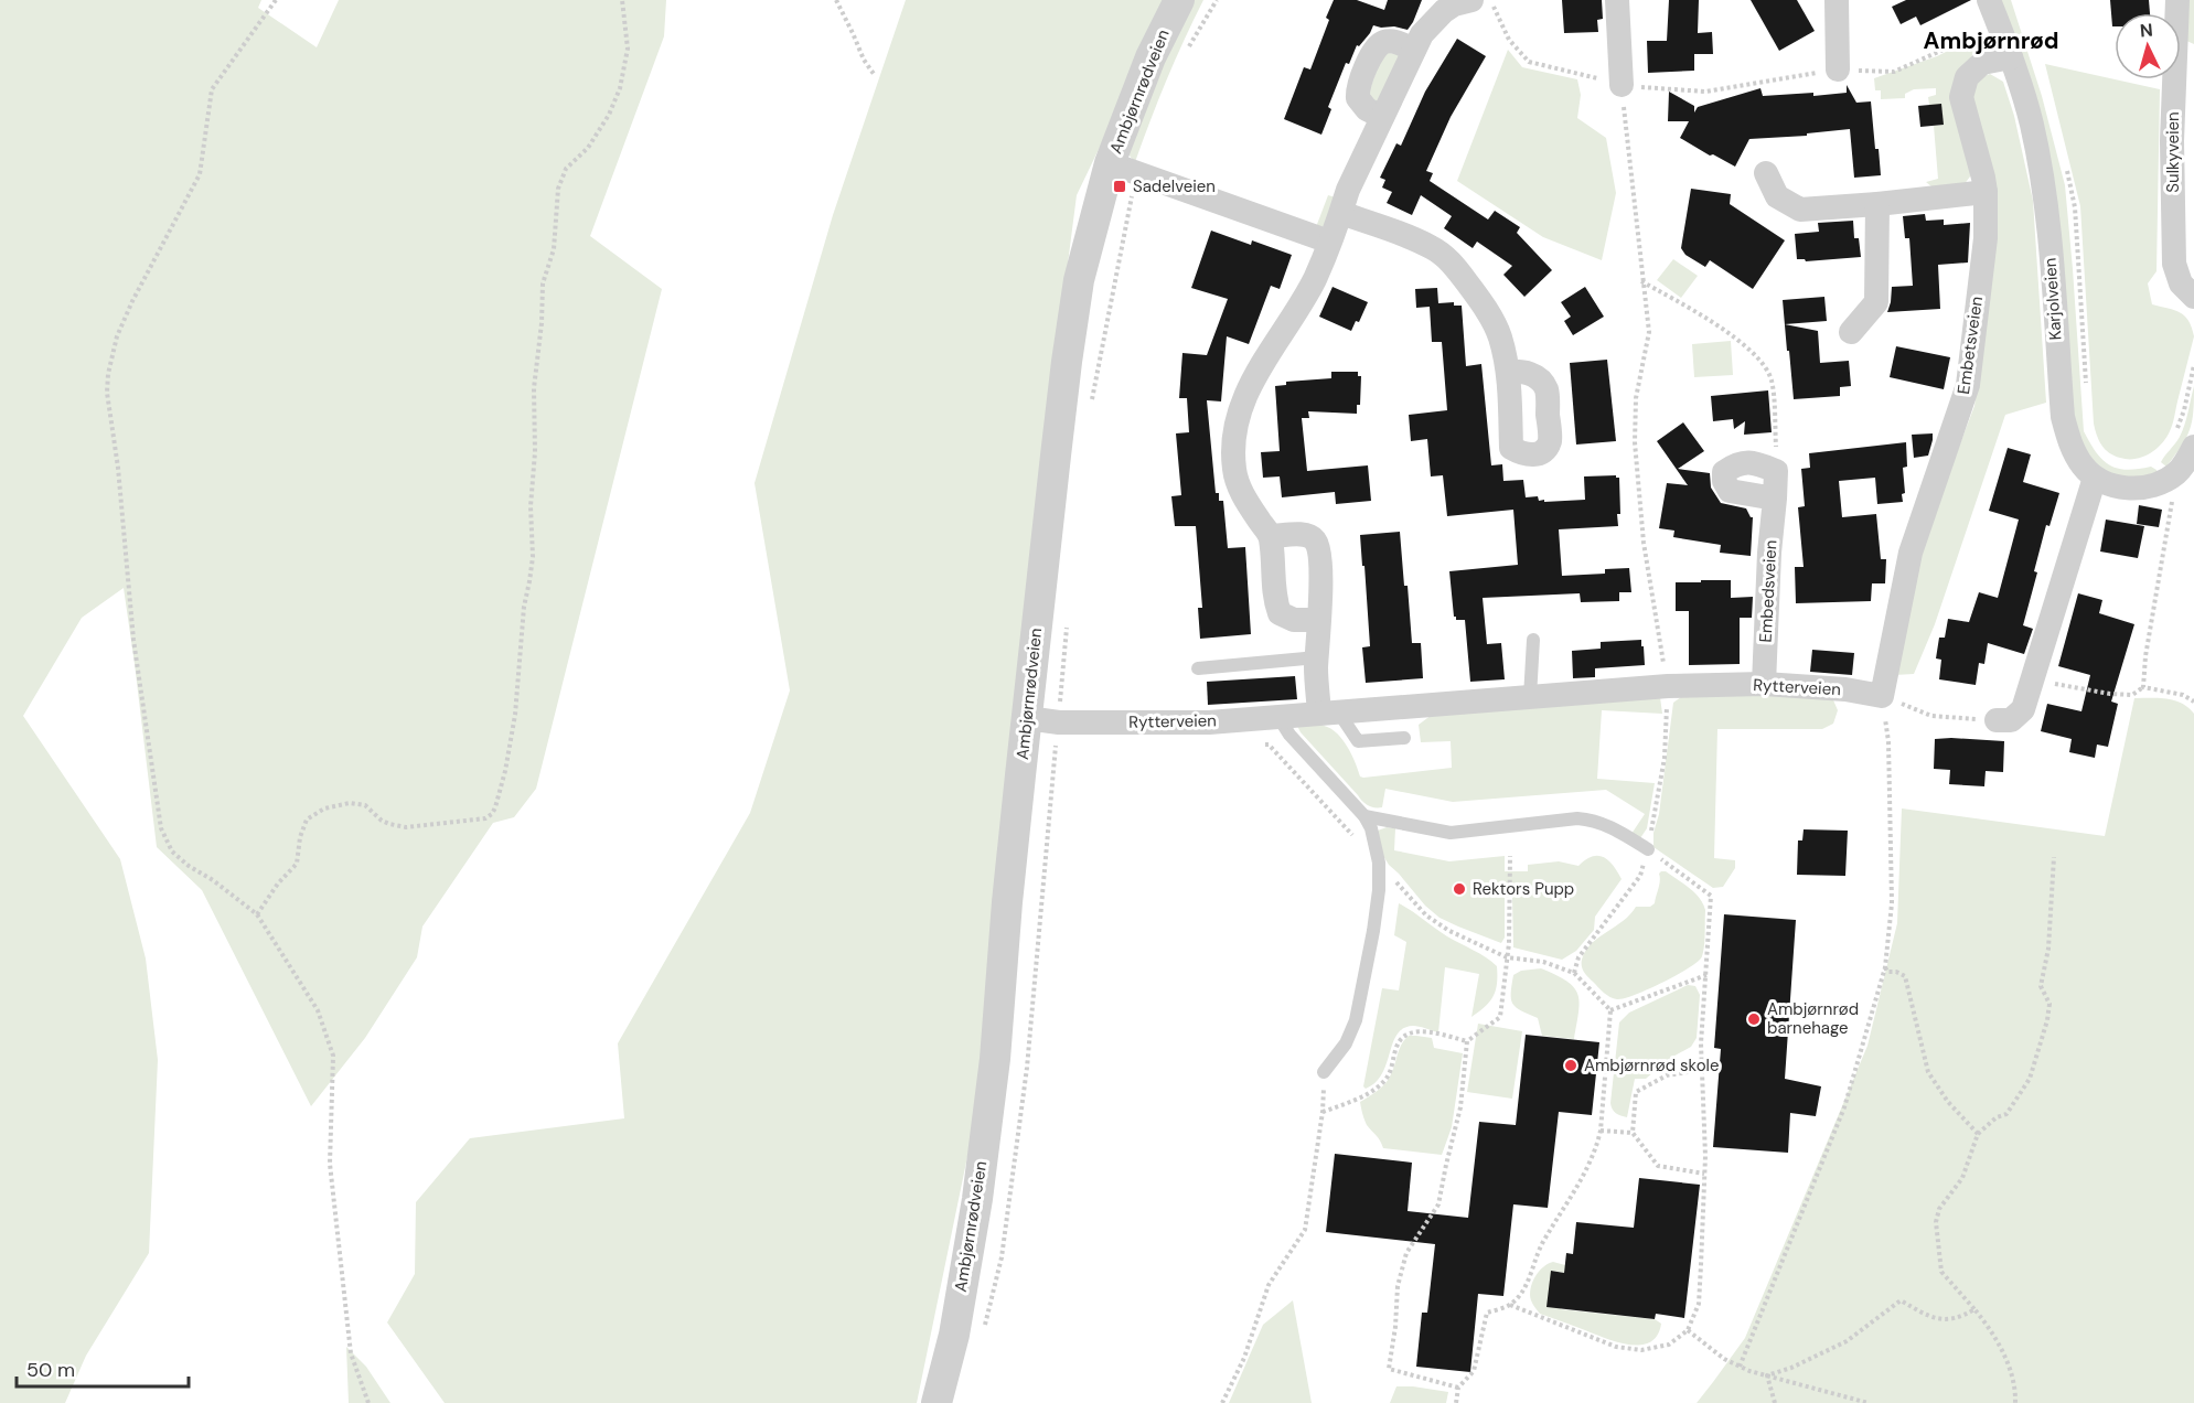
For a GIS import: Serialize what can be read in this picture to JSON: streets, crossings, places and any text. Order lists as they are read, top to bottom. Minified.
{"streets":{"street":["Ambjørnrødveien","Sulkyveien","Karjolveien","Embetsveien","Embedsveien","Rytterveien"]},"crossings":[["Ambjørnrødveien","Rytterveien"],["Karjolveien","Embetsveien"],["Embetsveien","Rytterveien"],["Embedsveien","Rytterveien"]],"districts":["Ambjørnrød"],"places":{"transit":["Sadelveien"],"other":["Rektors Pupp","Ambjørnrød barnehage","Ambjørnrød skole"]},"scale_bar":"50 m","north":"top"}
